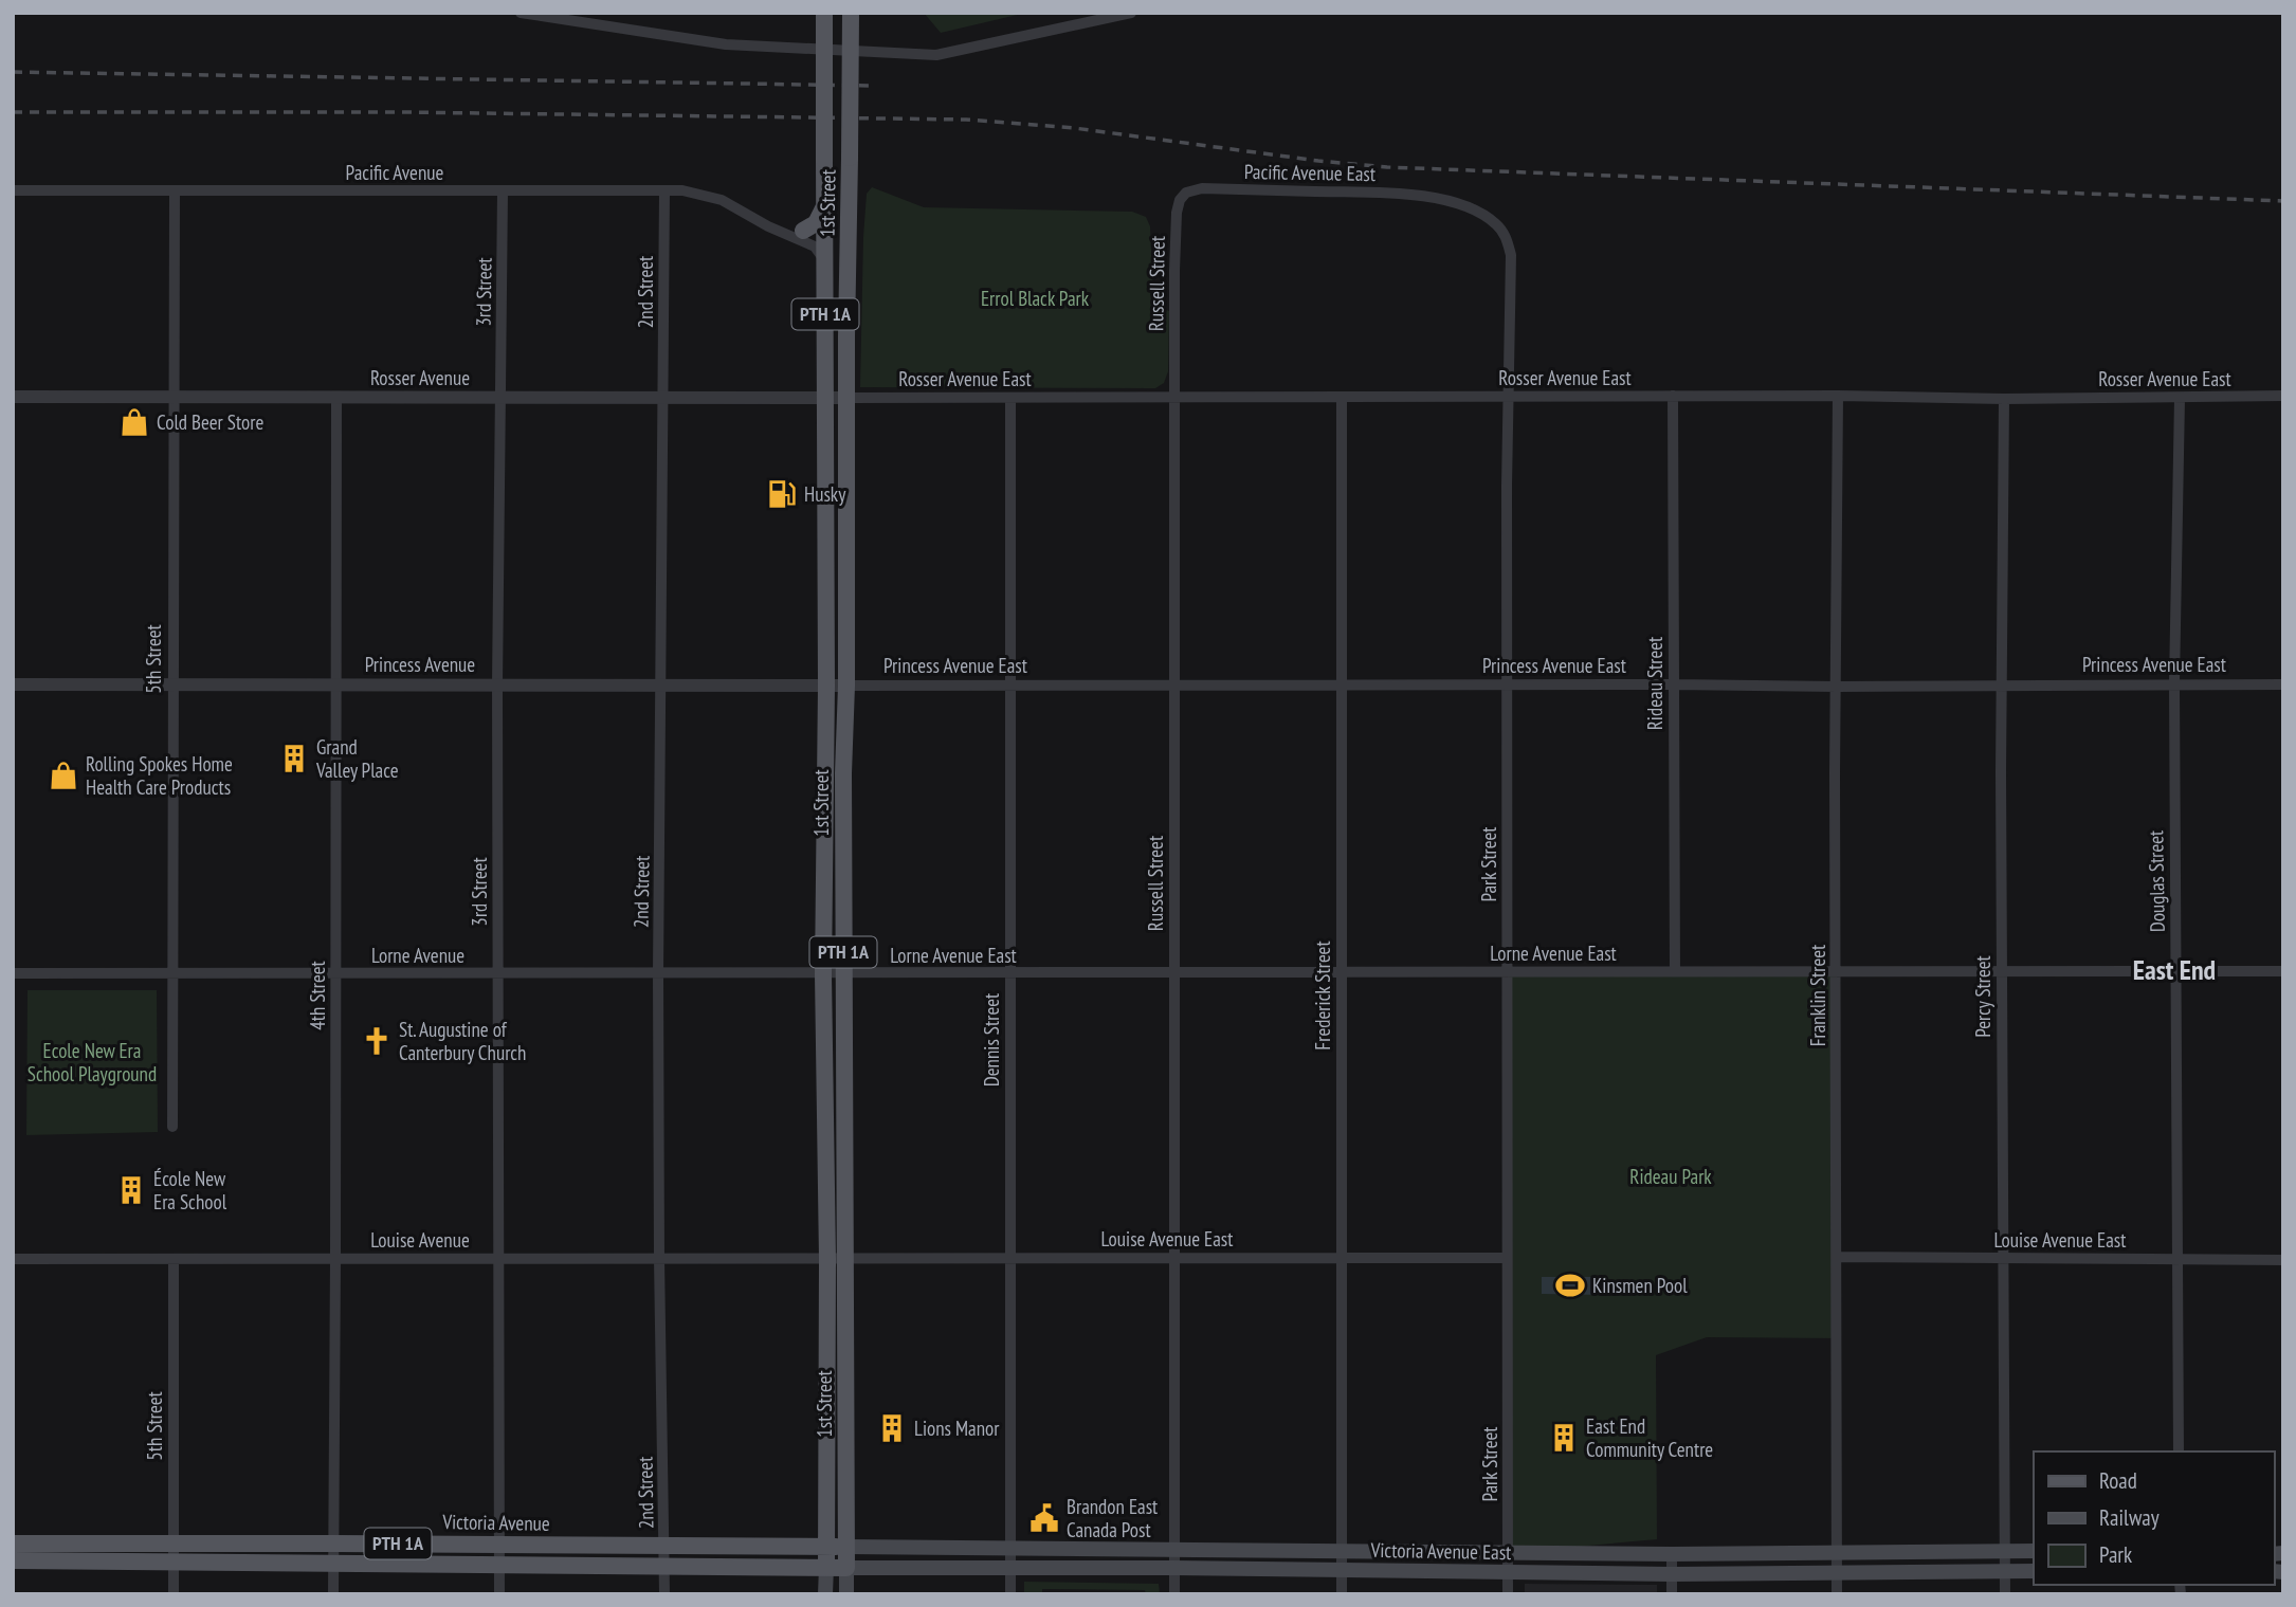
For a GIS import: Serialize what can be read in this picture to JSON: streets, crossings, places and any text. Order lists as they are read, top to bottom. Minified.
{"streets":{"main road":["1st Street","PTH 1A","Victoria Avenue","Victoria Avenue East"],"street":["Pacific Avenue","Pacific Avenue East","Russell Street","3rd Street","2nd Street","Rosser Avenue","Rosser Avenue East","5th Street","Princess Avenue","Princess Avenue East","Rideau Street","Park Street","Douglas Street","Lorne Avenue East","Lorne Avenue","4th Street","Frederick Street","Franklin Street","Percy Street","Dennis Street","Louise Avenue East","Louise Avenue"]},"crossings":[["Pacific Avenue","1st Street"],["Pacific Avenue","3rd Street"],["Pacific Avenue","2nd Street"],["Pacific Avenue","5th Street"],["Pacific Avenue East","Russell Street"],["Pacific Avenue East","Park Street"],["1st Street","Rosser Avenue"],["1st Street","Rosser Avenue East"],["1st Street","Princess Avenue"],["1st Street","Princess Avenue East"],["1st Street","Lorne Avenue East"],["1st Street","Lorne Avenue"],["1st Street","Louise Avenue East"],["1st Street","Louise Avenue"],["1st Street","Victoria Avenue"],["1st Street","Victoria Avenue East"],["Russell Street","Rosser Avenue East"],["Russell Street","Princess Avenue East"],["Russell Street","Lorne Avenue East"],["Russell Street","Louise Avenue East"],["Russell Street","Victoria Avenue East"],["3rd Street","Rosser Avenue"],["3rd Street","Princess Avenue"],["3rd Street","Lorne Avenue"],["3rd Street","Louise Avenue"],["3rd Street","Victoria Avenue"],["2nd Street","Rosser Avenue"],["2nd Street","Princess Avenue"],["2nd Street","Lorne Avenue"],["2nd Street","Louise Avenue"],["2nd Street","Victoria Avenue"],["Rosser Avenue","Rosser Avenue East"],["Rosser Avenue","5th Street"],["Rosser Avenue","4th Street"],["Rosser Avenue East","Rideau Street"],["Rosser Avenue East","Park Street"],["Rosser Avenue East","Douglas Street"],["Rosser Avenue East","Frederick Street"],["Rosser Avenue East","Franklin Street"],["Rosser Avenue East","Percy Street"],["Rosser Avenue East","Dennis Street"],["5th Street","Princess Avenue"],["5th Street","Lorne Avenue"],["5th Street","Louise Avenue"],["5th Street","Victoria Avenue"],["Princess Avenue","Princess Avenue East"],["Princess Avenue","4th Street"],["Princess Avenue East","Rideau Street"],["Princess Avenue East","Park Street"],["Princess Avenue East","Douglas Street"],["Princess Avenue East","Frederick Street"],["Princess Avenue East","Franklin Street"],["Princess Avenue East","Percy Street"],["Princess Avenue East","Dennis Street"],["Rideau Street","Lorne Avenue East"],["Park Street","Lorne Avenue East"],["Park Street","Louise Avenue East"],["Park Street","Victoria Avenue East"],["Douglas Street","Lorne Avenue East"],["Douglas Street","Louise Avenue East"],["Lorne Avenue East","Lorne Avenue"],["Lorne Avenue East","Frederick Street"],["Lorne Avenue East","Franklin Street"],["Lorne Avenue East","Percy Street"],["Lorne Avenue East","Dennis Street"],["Lorne Avenue","4th Street"],["4th Street","Louise Avenue"],["4th Street","Victoria Avenue"],["Frederick Street","Louise Avenue East"],["Frederick Street","Victoria Avenue East"],["Franklin Street","Louise Avenue East"],["Franklin Street","Victoria Avenue East"],["Percy Street","Louise Avenue East"],["Percy Street","Victoria Avenue East"],["Dennis Street","Louise Avenue East"],["Dennis Street","Victoria Avenue East"],["Louise Avenue East","Louise Avenue"],["Victoria Avenue","Victoria Avenue East"]],"districts":["East End"],"parks":["Errol Black Park","Ecole New Era School Playground","Rideau Park"],"places":{"shop":["Cold Beer Store","Rolling Spokes Home Health Care Products"],"fuel station":["Husky"],"building":["Grand Valley Place","École New Era School","Lions Manor","East End Community Centre"],"church":["St. Augustine of Canterbury Church"],"sports":["Kinsmen Pool"],"public building":["Brandon East Canada Post"]},"legend":["Road","Railway","Park"]}
